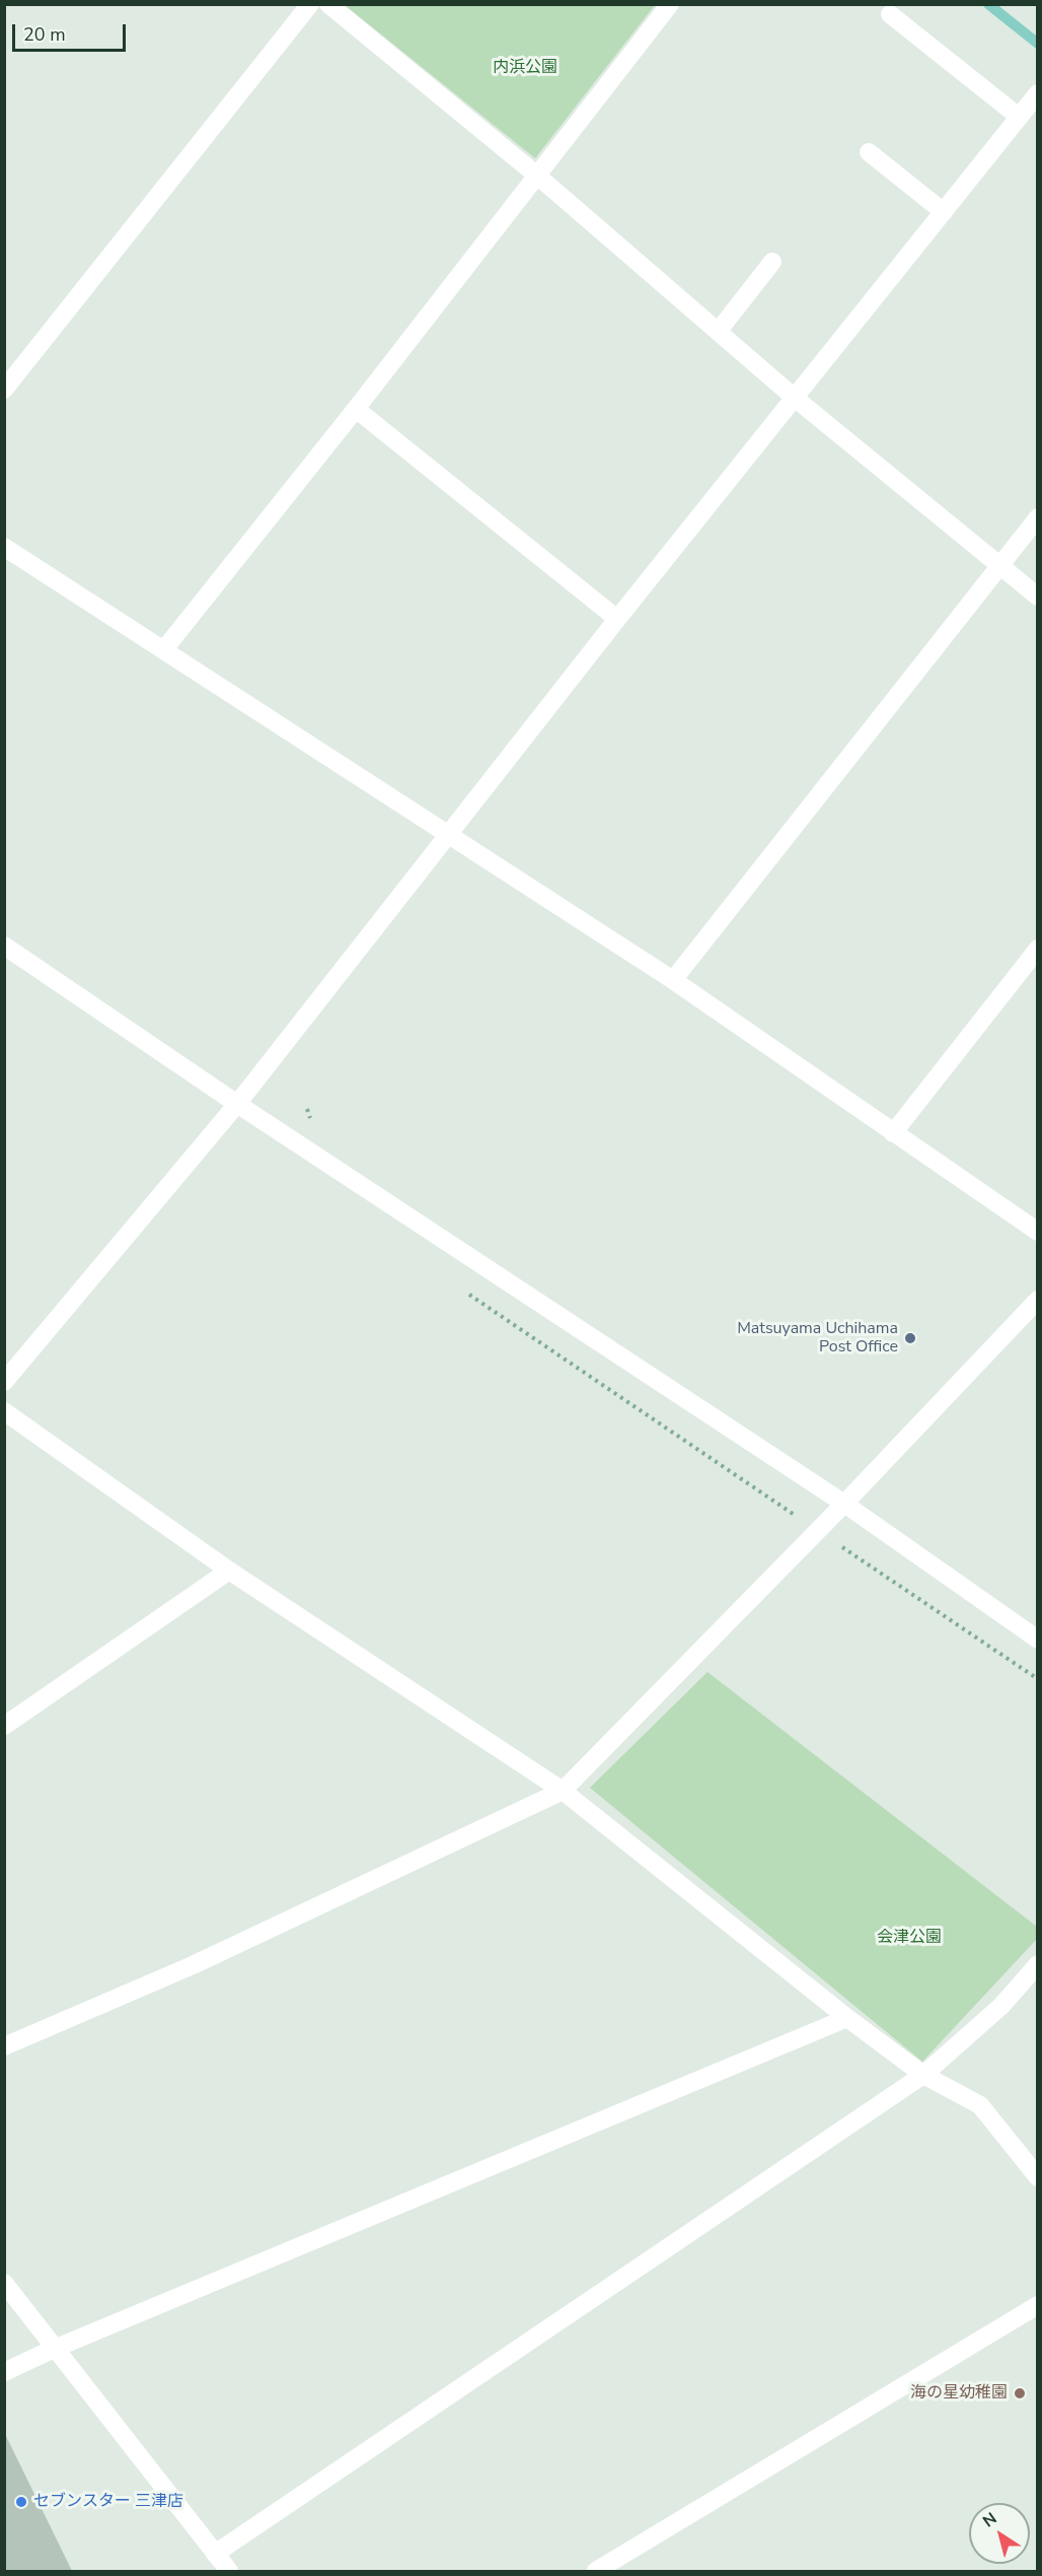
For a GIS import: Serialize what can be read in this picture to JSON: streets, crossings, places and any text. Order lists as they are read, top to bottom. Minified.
{"parks":["内浜公園","会津公園"],"places":["Matsuyama Uchihama Post Office","海の星幼稚園","セブンスター 三津店"],"scale_bar":"20 m","north":"top left"}
